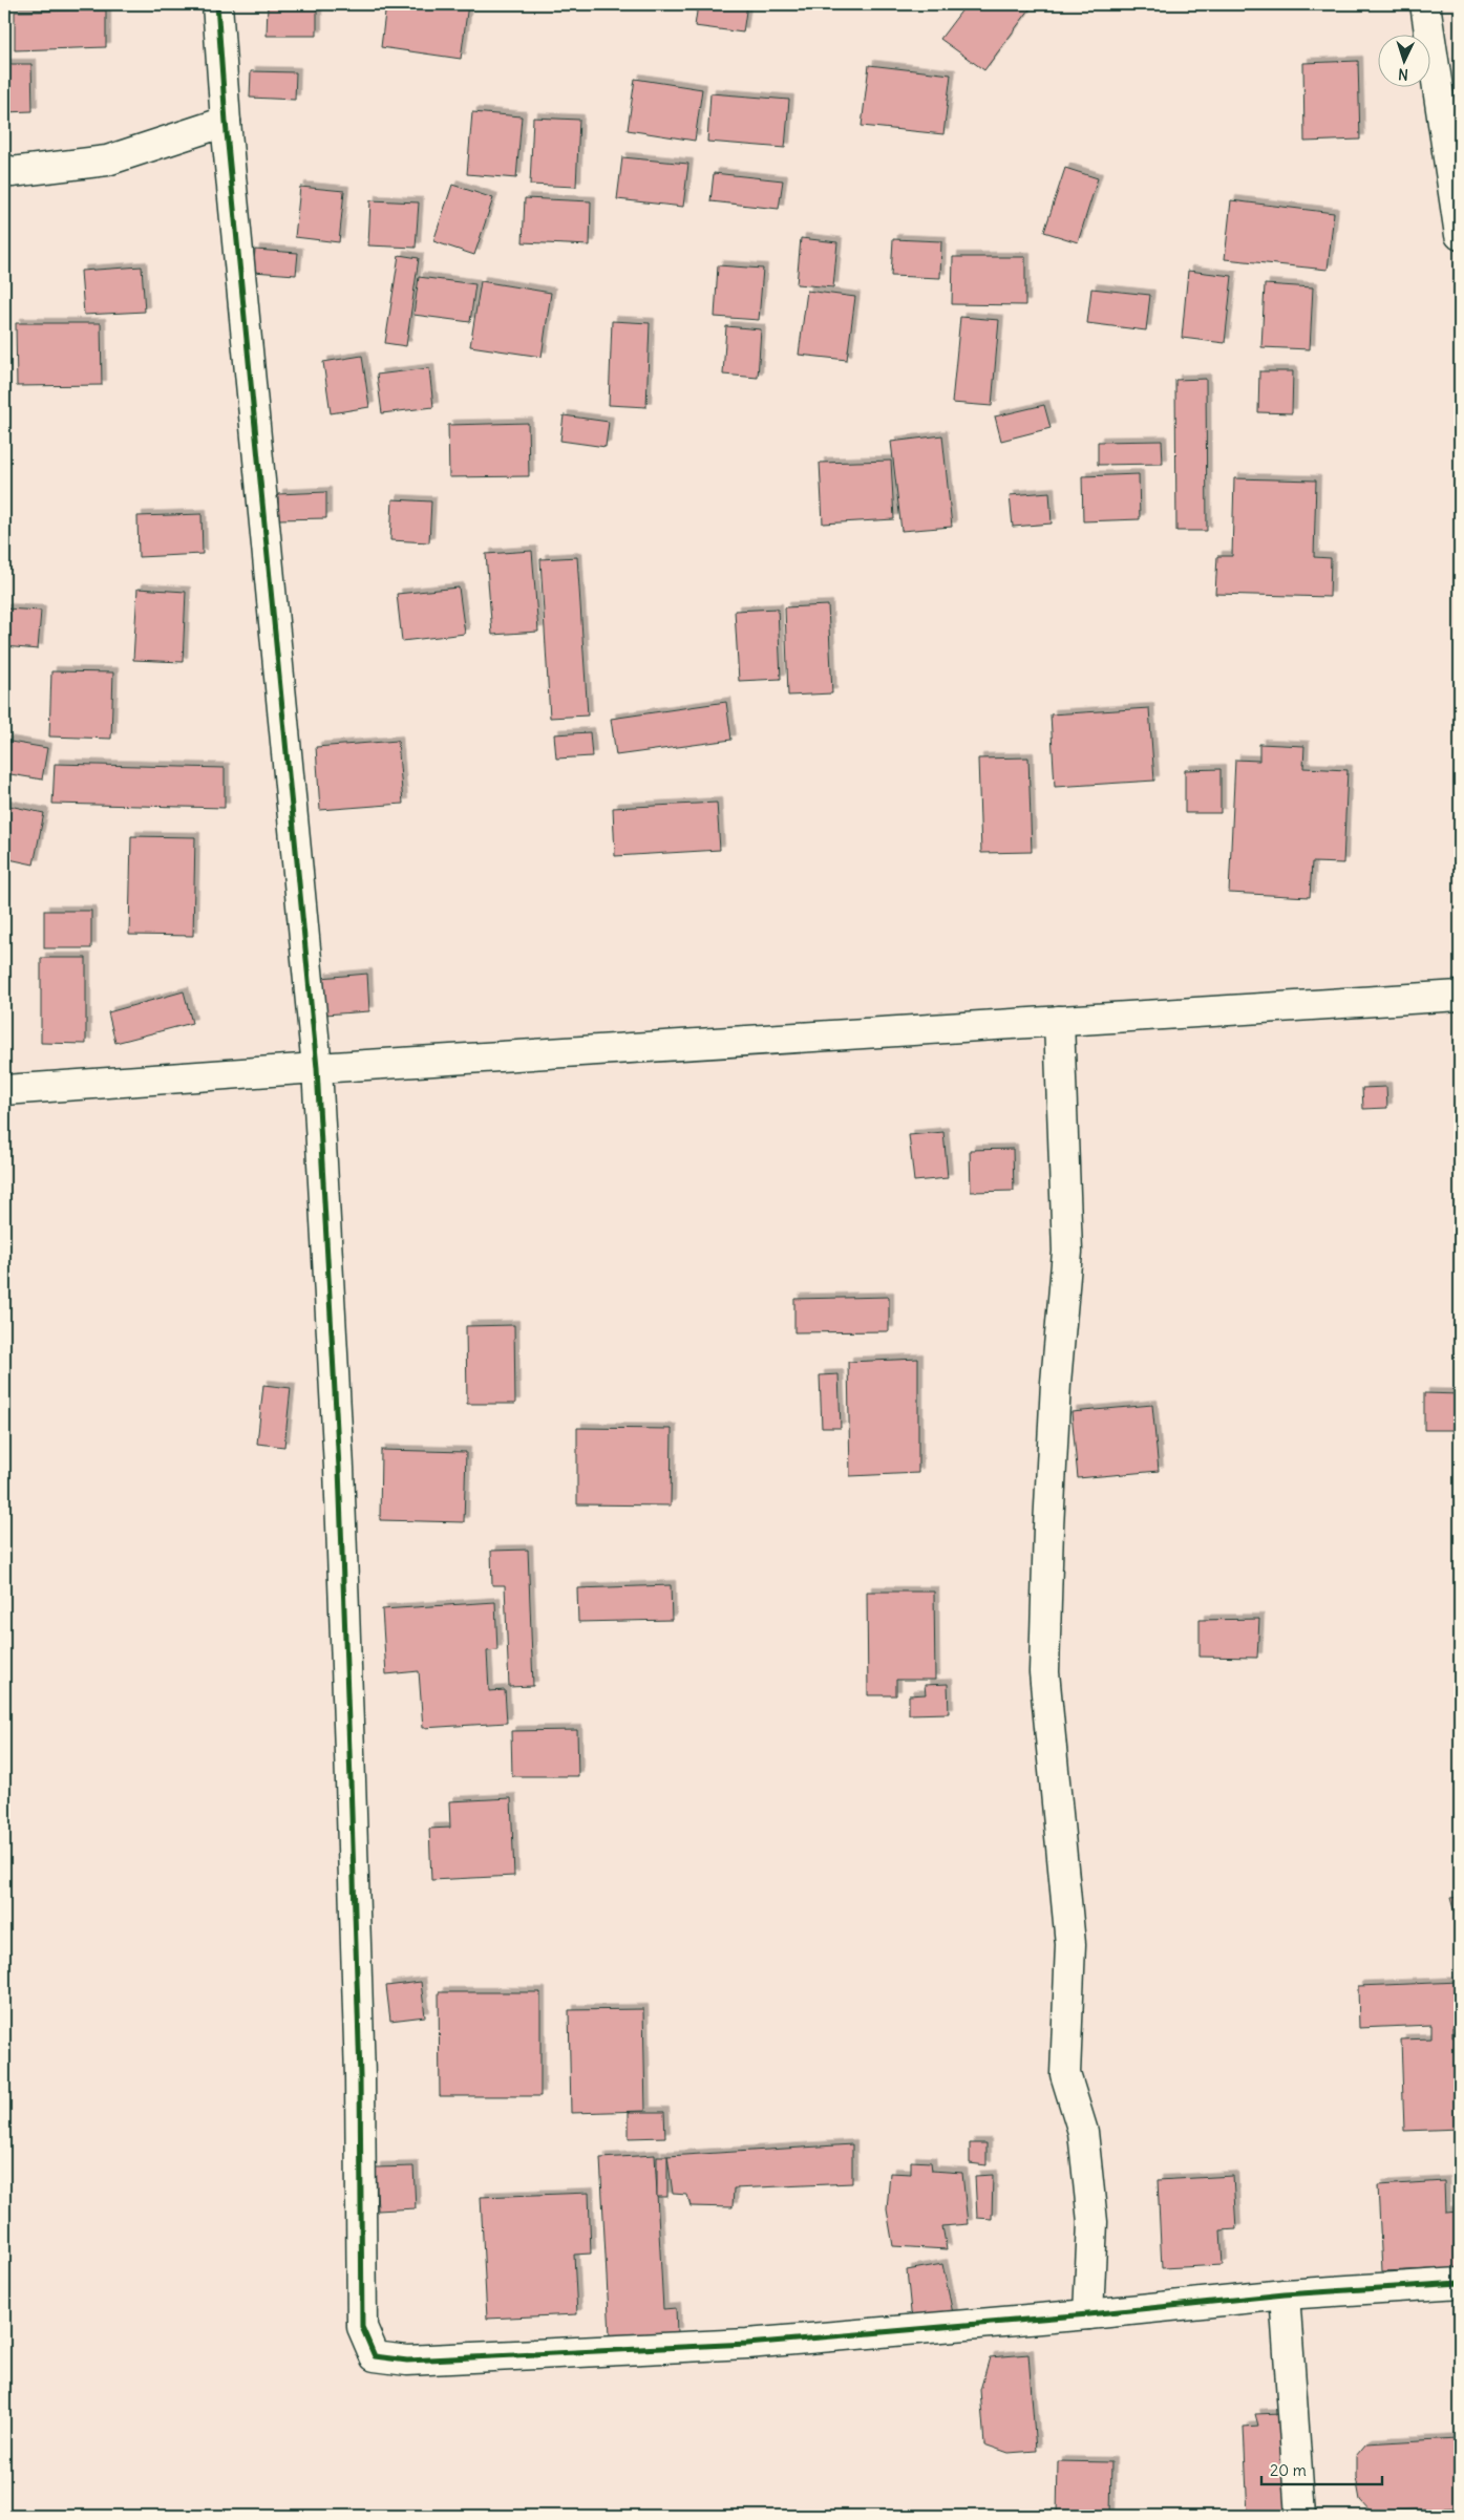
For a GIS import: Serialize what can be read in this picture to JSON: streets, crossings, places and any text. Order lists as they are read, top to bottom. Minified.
{"scale_bar":"20 m","north":"bottom"}
